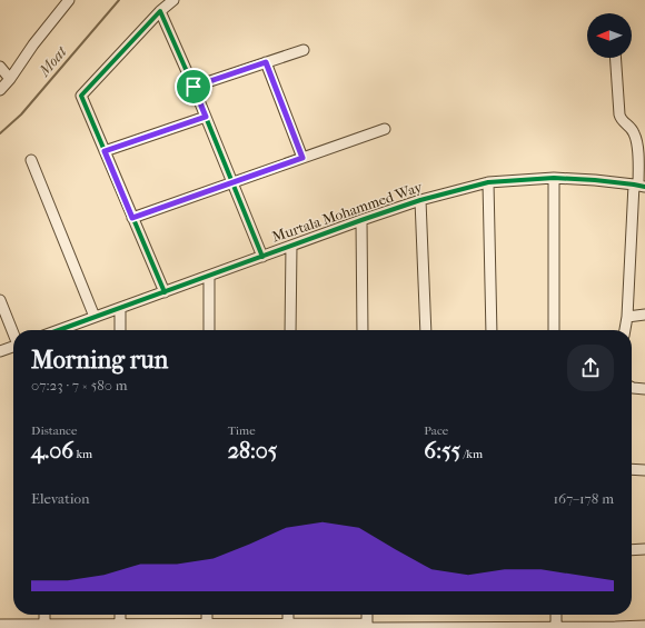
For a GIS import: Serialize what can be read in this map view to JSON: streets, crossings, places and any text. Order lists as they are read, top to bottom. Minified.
{"streets":{"street":["Murtala Mohammed Way"]},"water":["Moat"],"north":"left","page":{"heading":["Morning run","07:23 · 7 × 580 m"],"stats":[["Distance","4.06 km"],["Time","28:05"],["Pace","6:55 /km"]],"chart":["Elevation","167–178 m"]}}
